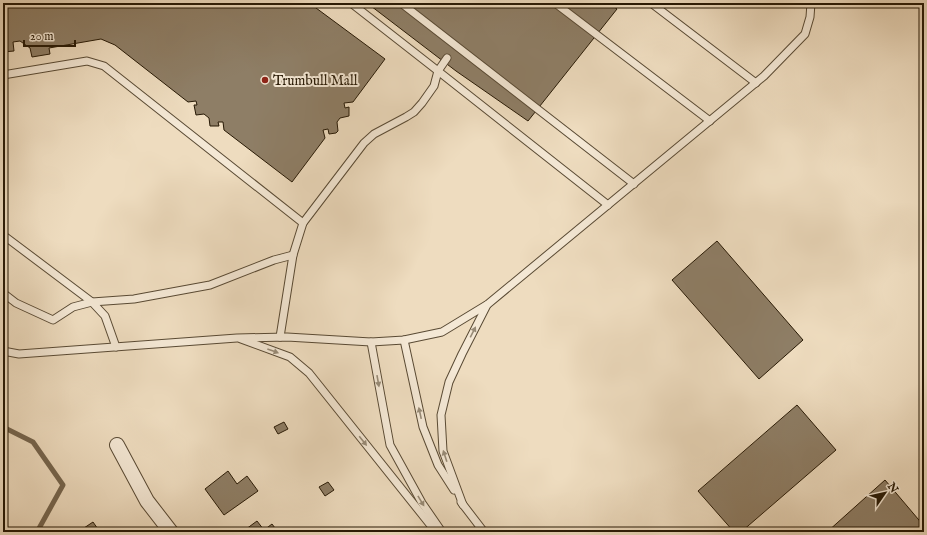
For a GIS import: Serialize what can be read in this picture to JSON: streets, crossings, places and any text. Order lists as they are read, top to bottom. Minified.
{"places":["Trumbull Mall"],"scale_bar":"20 m","north":"top right"}
